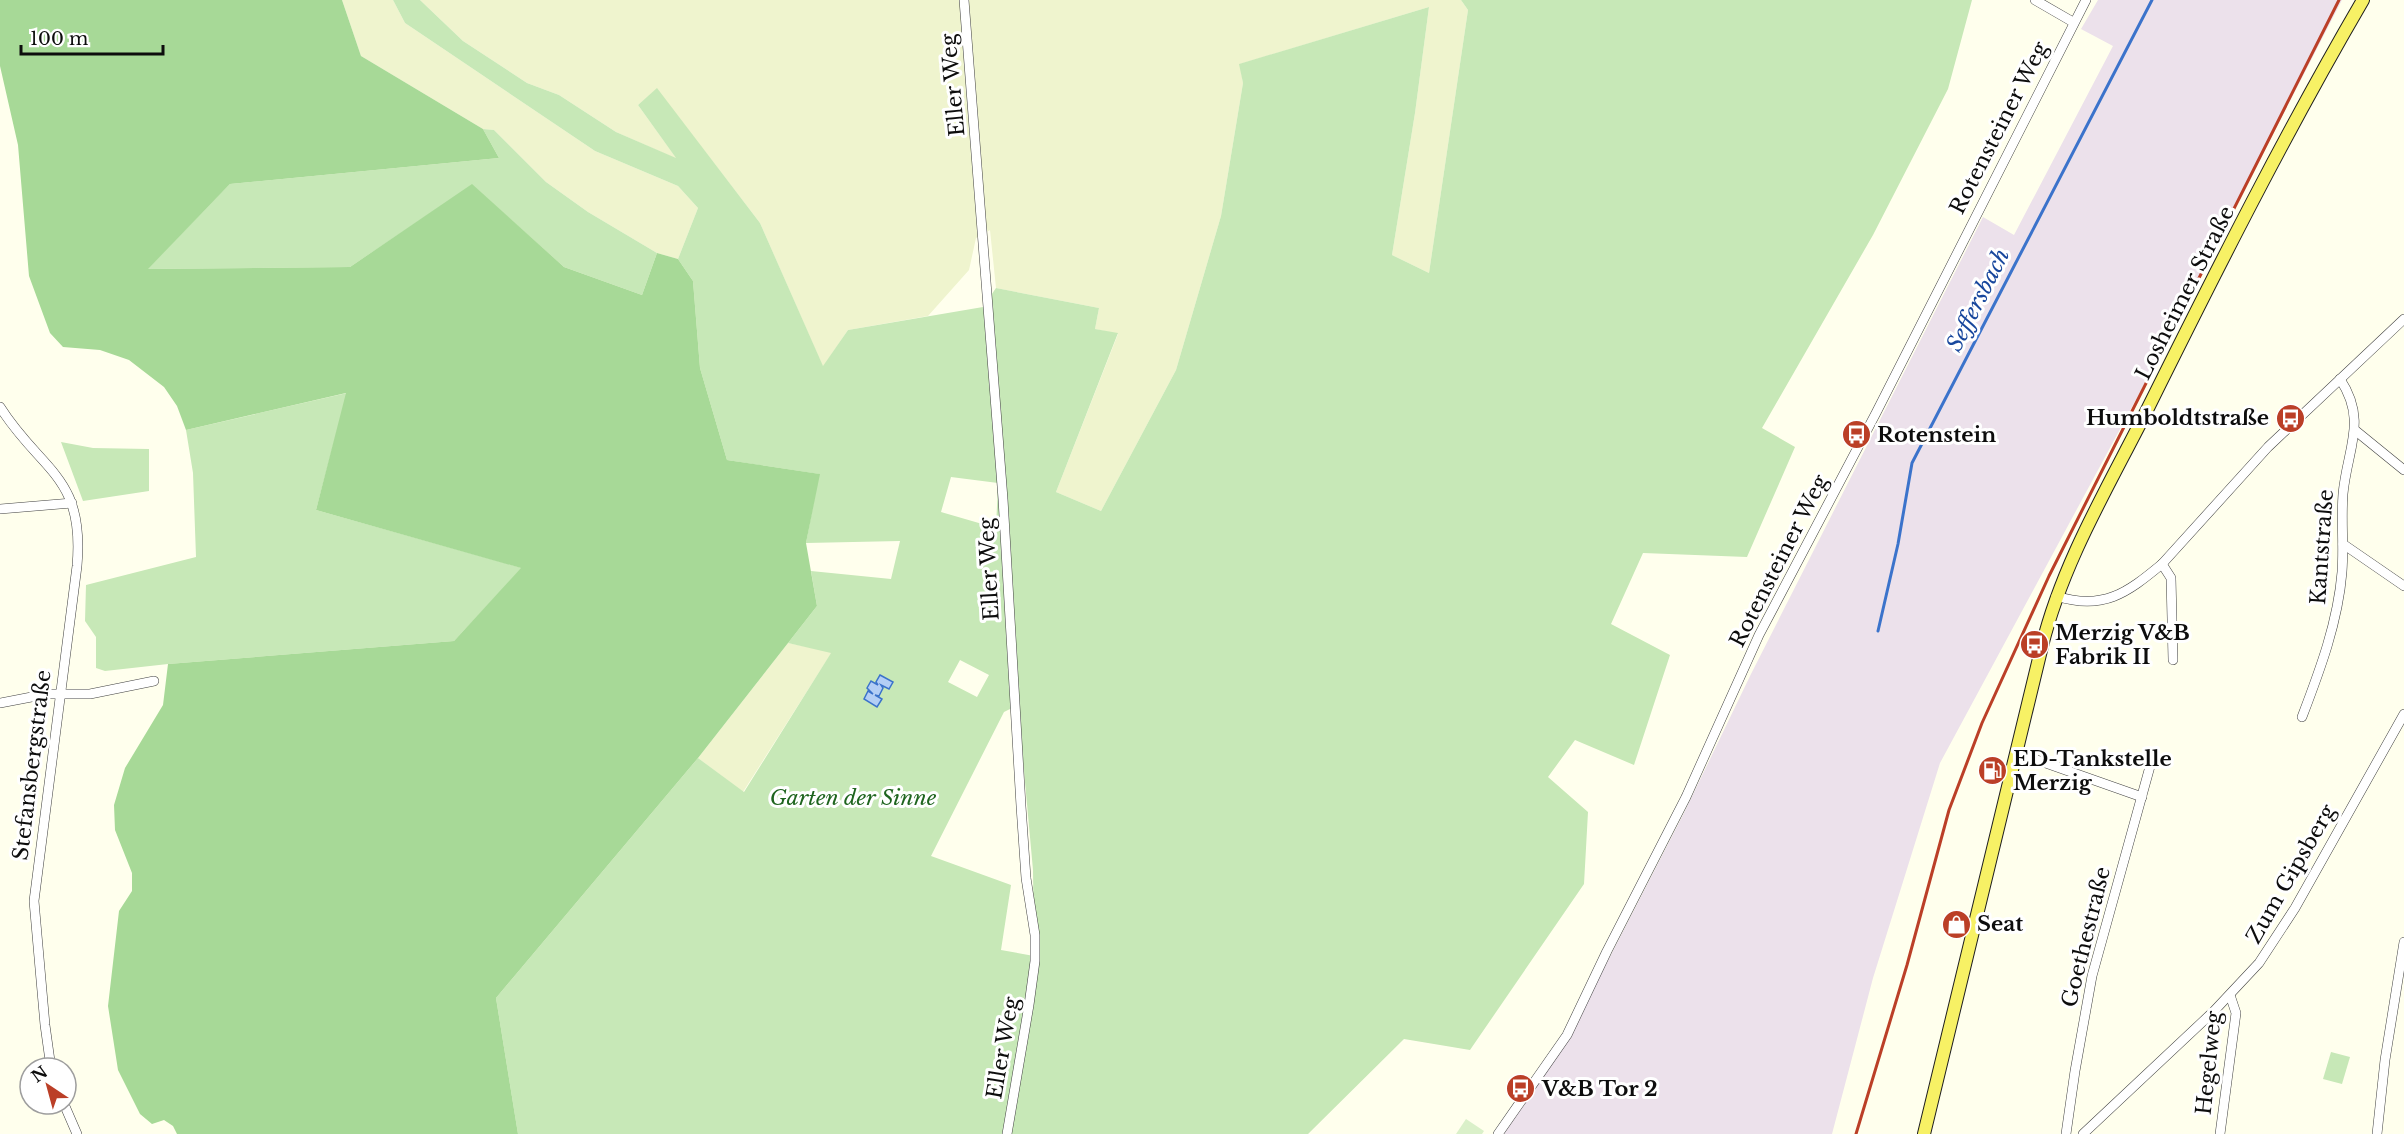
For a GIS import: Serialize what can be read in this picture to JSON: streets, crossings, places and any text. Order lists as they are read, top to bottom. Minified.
{"streets":{"main road":["Losheimer Straße"],"street":["Eller Weg","Rotensteiner Weg","Kantstraße","Stefansbergstraße","Zum Gipsberg","Goethestraße","Hegelweg"]},"crossings":[["Zum Gipsberg","Hegelweg"]],"water":["Seffersbach"],"parks":["Garten der Sinne"],"places":{"bus stop":["Humboldtstraße","Rotenstein","Merzig V&B Fabrik II","V&B Tor 2"],"fuel station":["ED-Tankstelle Merzig"],"shop":["Seat"]},"scale_bar":"100 m","north":"top left"}
